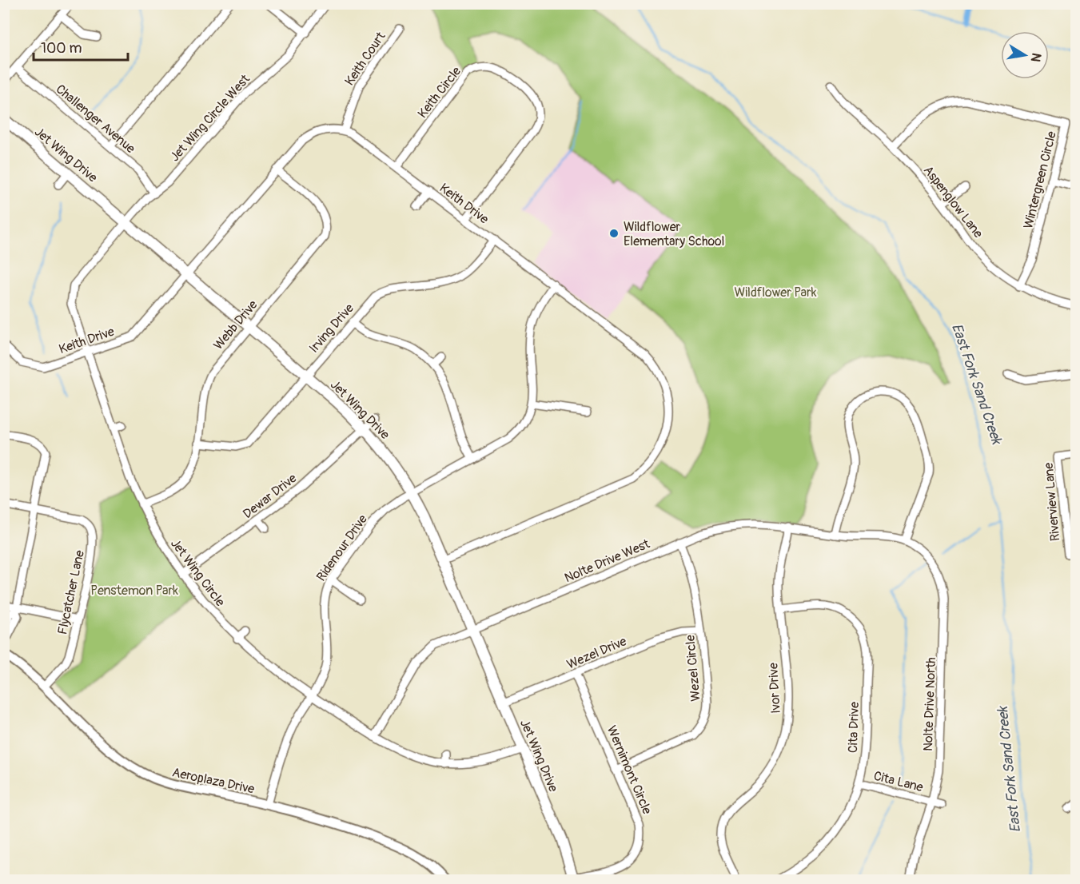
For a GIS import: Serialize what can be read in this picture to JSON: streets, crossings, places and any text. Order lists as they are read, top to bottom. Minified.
{"streets":{"main road":["Jet Wing Drive","Wernimont Circle"],"street":["Keith Court","Keith Circle","Jet Wing Circle West","Challenger Avenue","Wintergreen Circle","Aspenglow Lane","Keith Drive","Webb Drive","Irving Drive","Dewar Drive","Riverview Lane","Ridenour Drive","Nolte Drive West","Jet Wing Circle","Flycatcher Lane","Wezel Drive","Wezel Circle","Ivor Drive","Nolte Drive North","Cita Drive","Aeroplaza Drive","Cita Lane"]},"crossings":[["Keith Court","Keith Drive"],["Keith Circle","Keith Drive"],["Jet Wing Circle West","Challenger Avenue"],["Jet Wing Circle West","Jet Wing Drive"],["Jet Wing Circle West","Jet Wing Circle"],["Jet Wing Drive","Keith Drive"],["Jet Wing Drive","Webb Drive"],["Jet Wing Drive","Irving Drive"],["Jet Wing Drive","Dewar Drive"],["Jet Wing Drive","Ridenour Drive"],["Jet Wing Drive","Nolte Drive West"],["Jet Wing Drive","Jet Wing Circle"],["Jet Wing Drive","Wezel Drive"],["Jet Wing Drive","Wernimont Circle"],["Wintergreen Circle","Aspenglow Lane"],["Keith Drive","Webb Drive"],["Keith Drive","Irving Drive"],["Keith Drive","Ridenour Drive"],["Keith Drive","Jet Wing Circle"],["Webb Drive","Irving Drive"],["Webb Drive","Jet Wing Circle"],["Dewar Drive","Jet Wing Circle"],["Ridenour Drive","Jet Wing Circle"],["Ridenour Drive","Aeroplaza Drive"],["Nolte Drive West","Jet Wing Circle"],["Nolte Drive West","Wezel Circle"],["Nolte Drive West","Ivor Drive"],["Nolte Drive West","Nolte Drive North"],["Flycatcher Lane","Aeroplaza Drive"],["Wezel Drive","Wezel Circle"],["Wezel Drive","Wernimont Circle"],["Wezel Circle","Wernimont Circle"],["Ivor Drive","Cita Drive"],["Nolte Drive North","Cita Lane"],["Cita Drive","Cita Lane"]],"water":["East Fork Sand Creek"],"parks":["Wildflower Park","Penstemon Park"],"places":["Wildflower Elementary School"],"scale_bar":"100 m","north":"right"}
